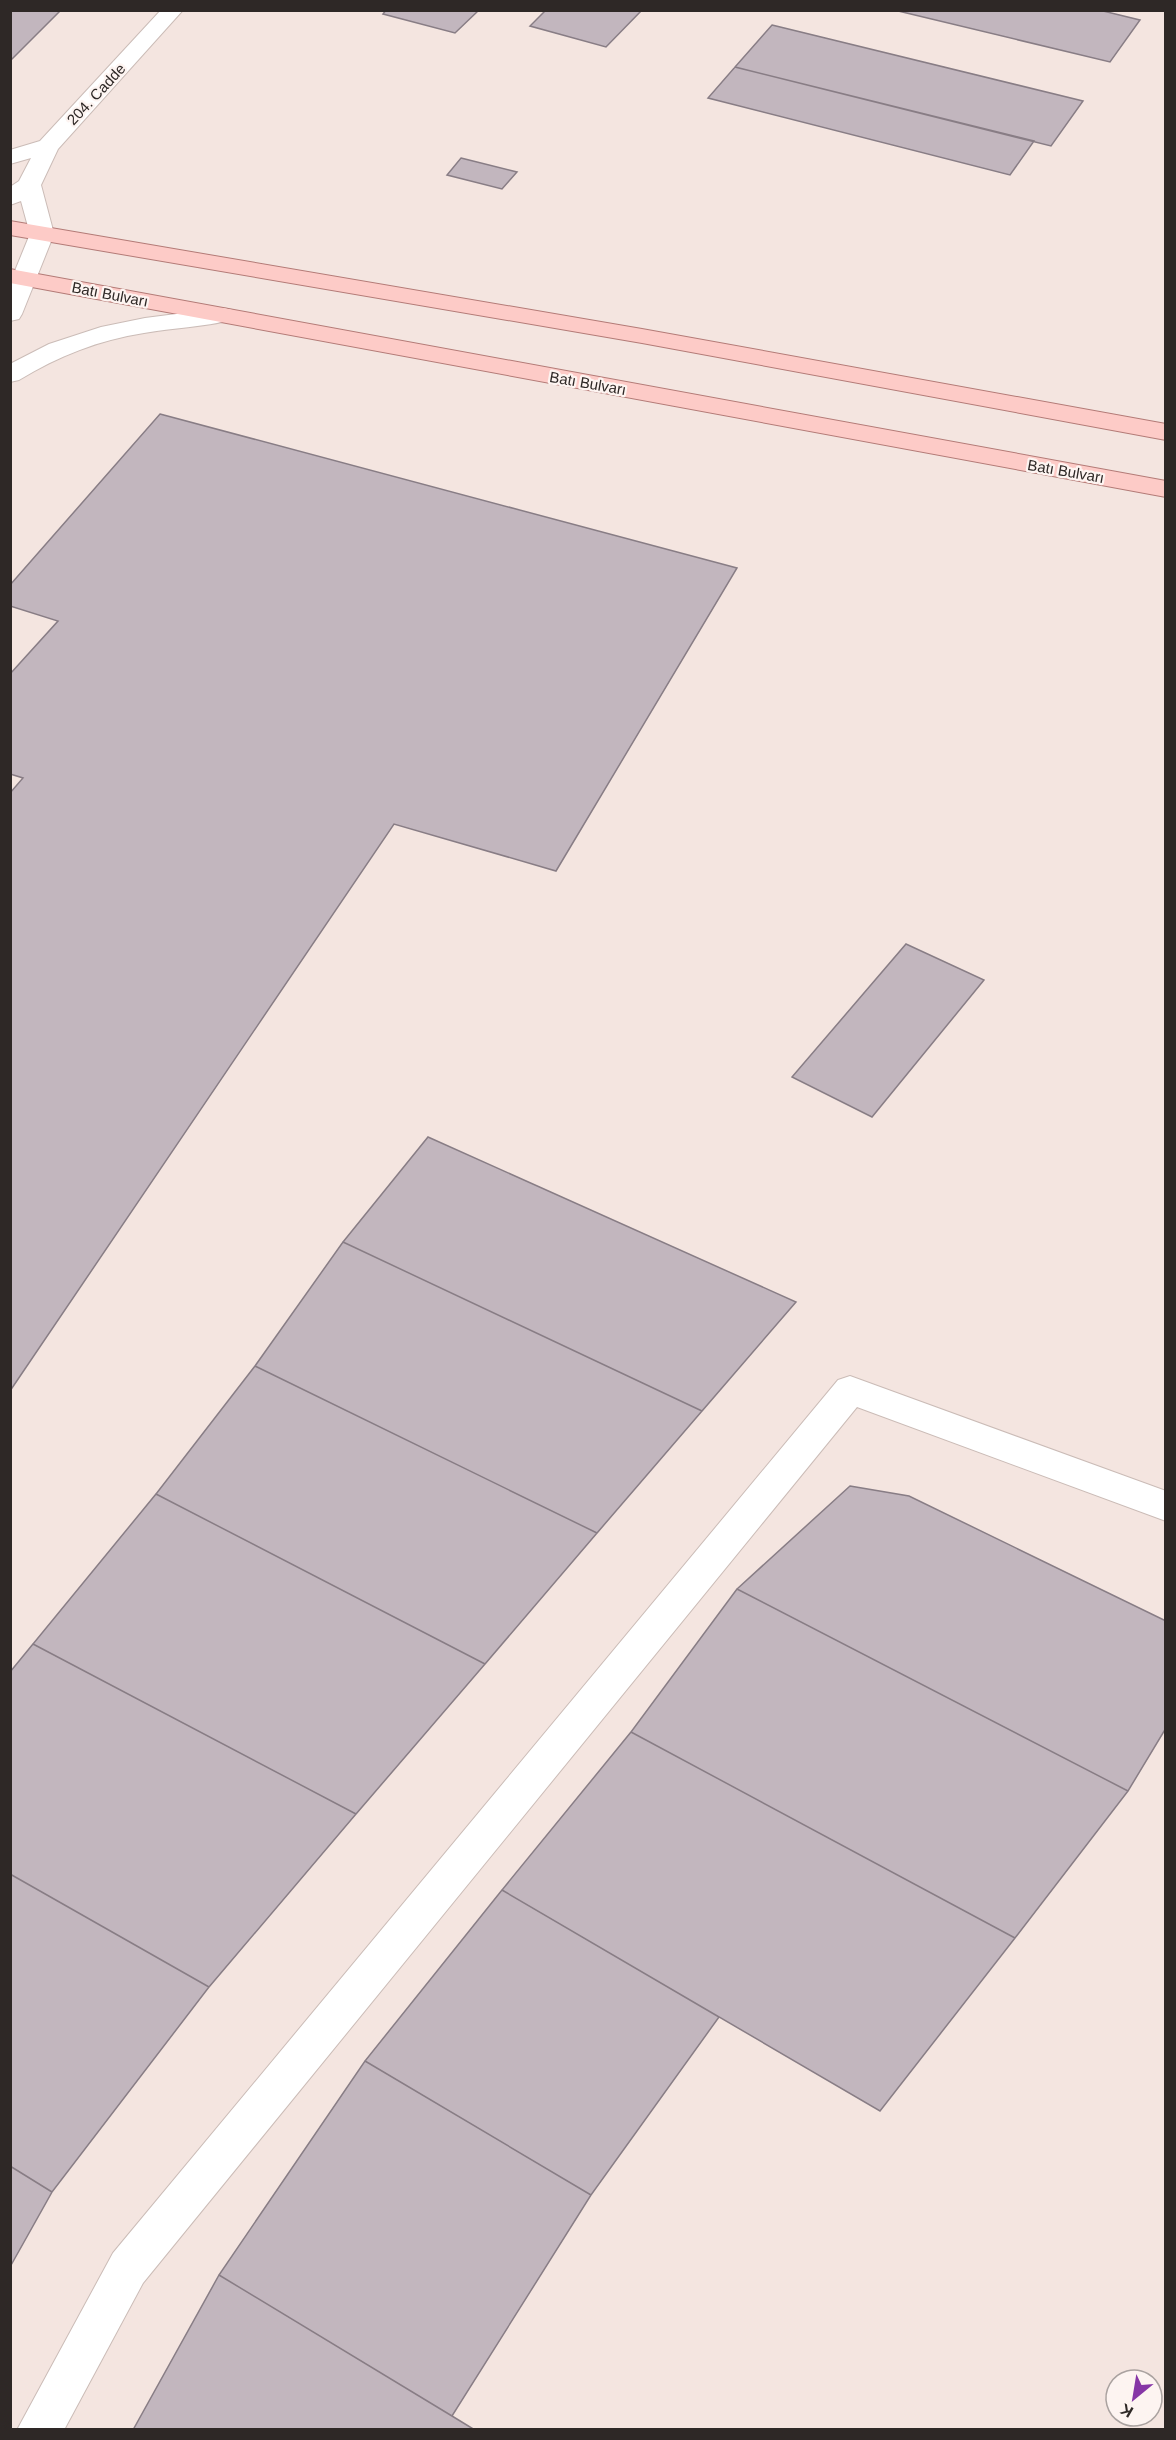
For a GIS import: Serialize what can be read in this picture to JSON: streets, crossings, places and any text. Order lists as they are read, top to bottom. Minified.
{"streets":{"main road":["Batı Bulvarı"],"street":["204. Cadde"]},"north":"bottom left"}
